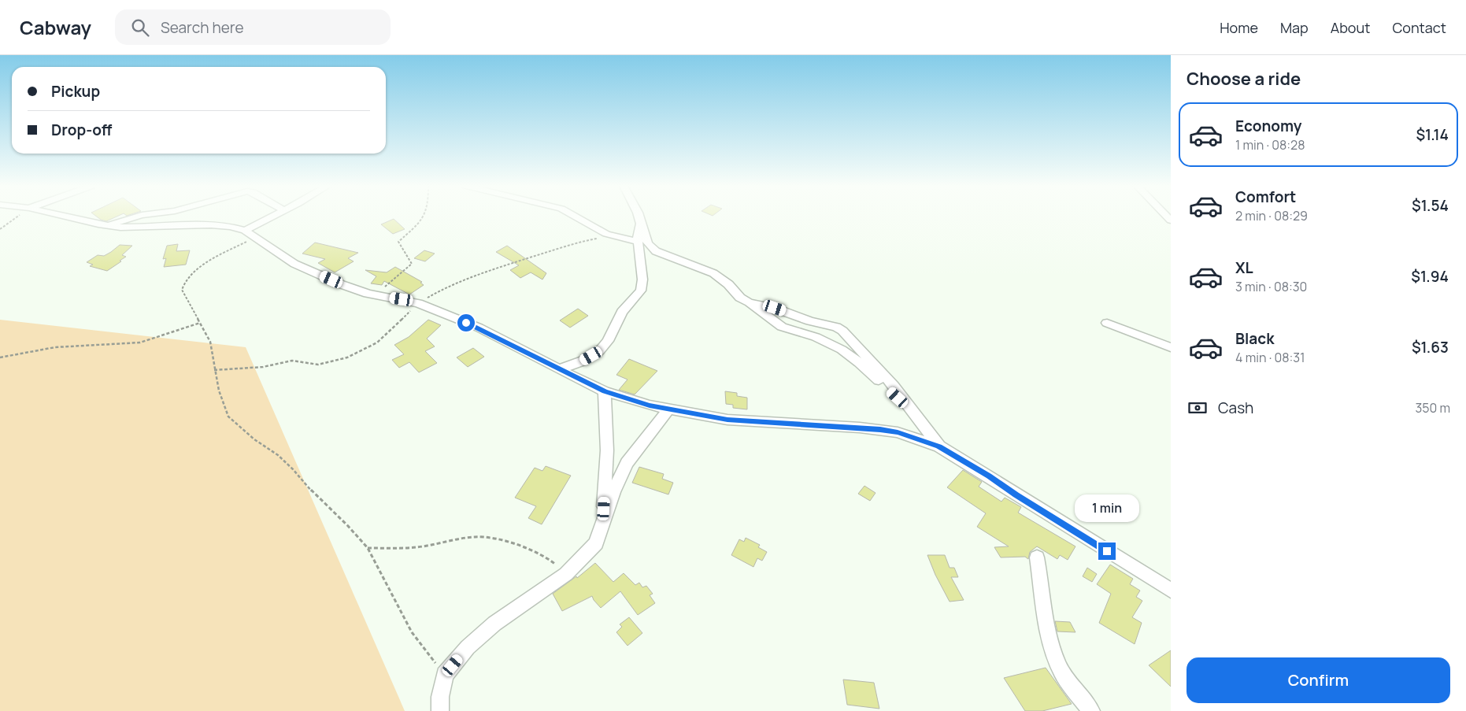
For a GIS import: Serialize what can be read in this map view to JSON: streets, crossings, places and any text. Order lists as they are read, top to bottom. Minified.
{"page":{"header":"Cabway","search":"Search here","nav":["Home","Map","About","Contact"],"heading":"Choose a ride","banner":["Pickup","Drop-off"],"list":[{"name":"Economy","note":"1 min · 08:28","value":"$1.14"},{"name":"Comfort","note":"2 min · 08:29","value":"$1.54"},{"name":"XL","note":"3 min · 08:30","value":"$1.94"},{"name":"Black","note":"4 min · 08:31","value":"$1.63"}],"pay":["Cash","350 m"],"bubble":"1 min","buttons":"Confirm"}}
